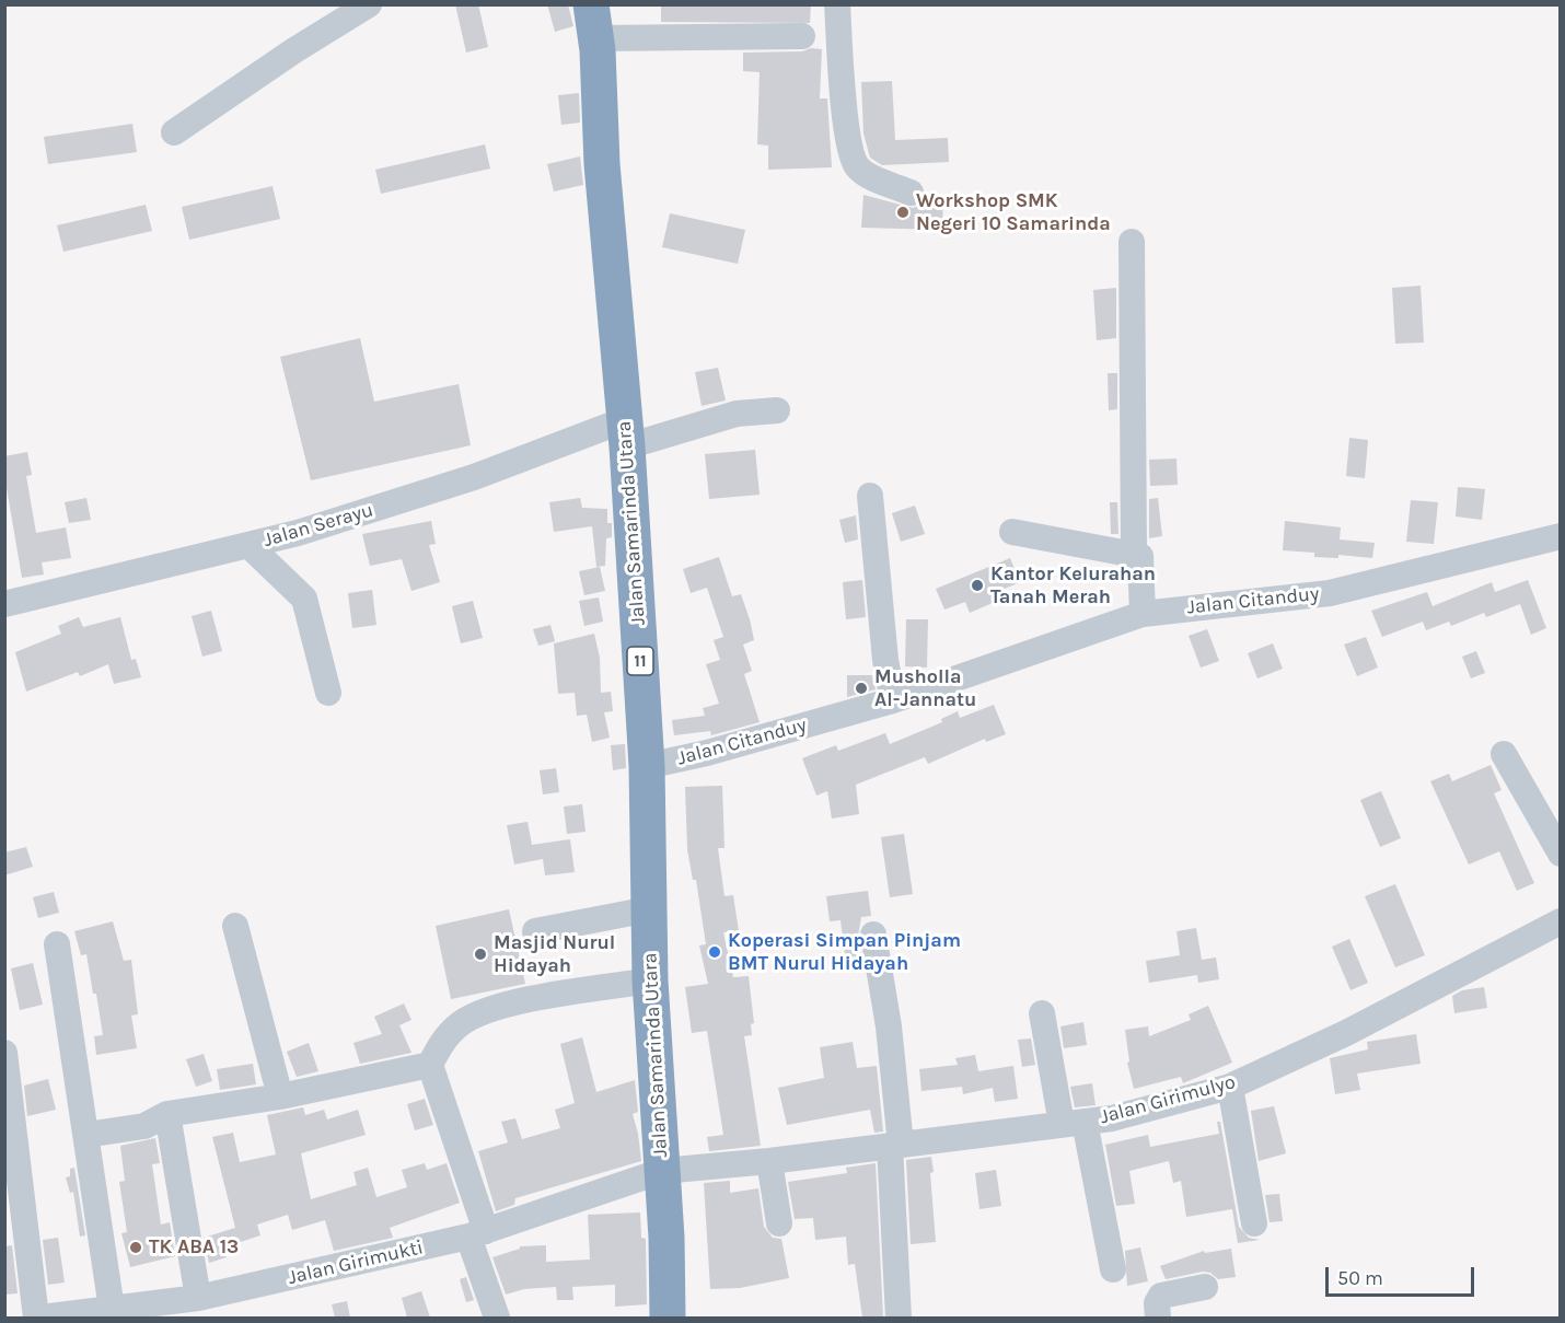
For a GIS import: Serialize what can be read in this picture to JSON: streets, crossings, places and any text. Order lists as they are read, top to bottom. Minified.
{"streets":{"highway":["Jalan Samarinda Utara","11"],"street":["Jalan Serayu","Jalan Citanduy","Jalan Girimulyo","Jalan Girimukti"]},"crossings":[["Jalan Samarinda Utara","Jalan Serayu"],["Jalan Samarinda Utara","Jalan Citanduy"],["Jalan Samarinda Utara","Jalan Girimulyo"],["Jalan Samarinda Utara","Jalan Girimukti"],["Jalan Girimulyo","Jalan Girimukti"]],"places":["Workshop SMK Negeri 10 Samarinda","Kantor Kelurahan Tanah Merah","Musholla Al-Jannatu","Koperasi Simpan Pinjam BMT Nurul Hidayah","Masjid Nurul Hidayah","TK ABA 13"],"scale_bar":"50 m"}
